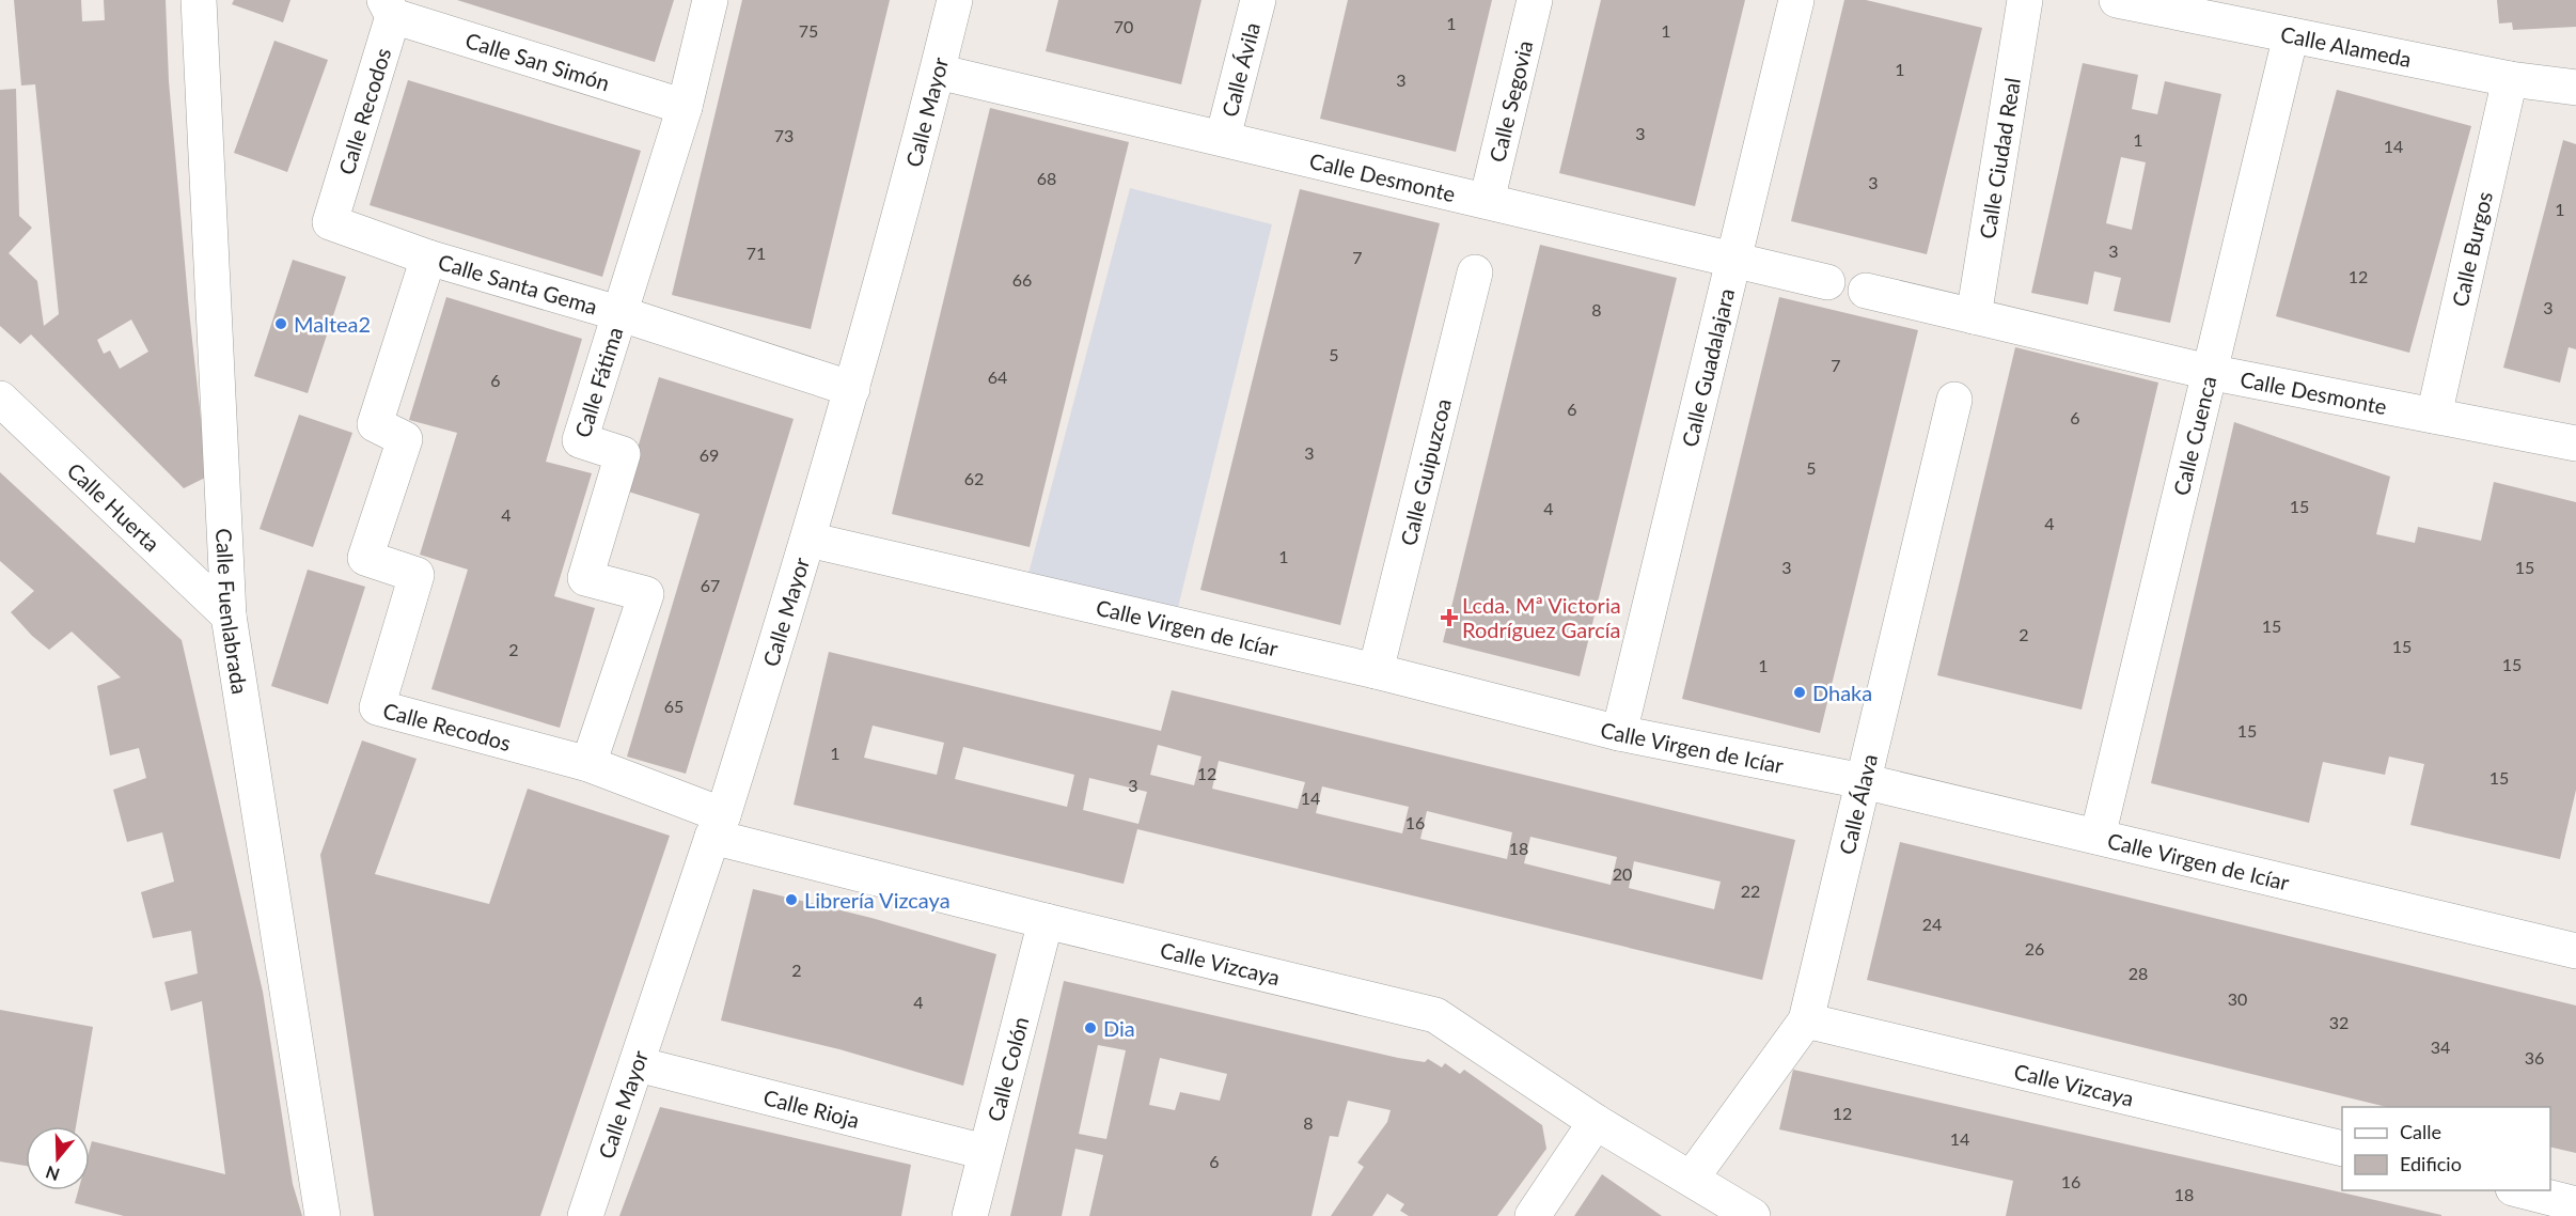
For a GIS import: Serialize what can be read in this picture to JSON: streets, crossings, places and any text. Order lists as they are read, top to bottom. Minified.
{"streets":{"street":["Calle Alameda","Calle San Simón","Calle Ávila","Calle Segovia","Calle Recodos","Calle Mayor","Calle Ciudad Real","Calle Desmonte","Calle Burgos","Calle Santa Gema","Calle Guadalajara","Calle Fátima","Calle Cuenca","Calle Guipuzcoa","Calle Huerta","Calle Fuenlabrada","Calle Virgen de Icíar","Calle Álava","Calle Vizcaya","Calle Colón","Calle Rioja"]},"crossings":[["Calle Alameda","Calle Burgos"],["Calle Alameda","Calle Cuenca"],["Calle San Simón","Calle Recodos"],["Calle San Simón","Calle Fátima"],["Calle Ávila","Calle Desmonte"],["Calle Segovia","Calle Desmonte"],["Calle Recodos","Calle Mayor"],["Calle Recodos","Calle Santa Gema"],["Calle Recodos","Calle Fátima"],["Calle Recodos","Calle Vizcaya"],["Calle Mayor","Calle Desmonte"],["Calle Mayor","Calle Santa Gema"],["Calle Mayor","Calle Virgen de Icíar"],["Calle Mayor","Calle Vizcaya"],["Calle Mayor","Calle Rioja"],["Calle Ciudad Real","Calle Desmonte"],["Calle Desmonte","Calle Burgos"],["Calle Desmonte","Calle Guadalajara"],["Calle Desmonte","Calle Cuenca"],["Calle Santa Gema","Calle Fátima"],["Calle Guadalajara","Calle Virgen de Icíar"],["Calle Cuenca","Calle Virgen de Icíar"],["Calle Guipuzcoa","Calle Virgen de Icíar"],["Calle Huerta","Calle Fuenlabrada"],["Calle Virgen de Icíar","Calle Álava"],["Calle Álava","Calle Vizcaya"],["Calle Vizcaya","Calle Colón"],["Calle Colón","Calle Rioja"]],"places":{"other":["Maltea2","Dhaka","Librería Vizcaya","Dia"],"health":["Lcda. Mª Victoria Rodríguez García"]},"house_numbers":["1","70","75","1","1","3","3","73","1","14","68","3","1","3","71","7","12","66","3","8","5","7","64","6","6","6","3","69","5","62","15","4","4","4","1","3","15","67","15","2","15","2","15","1","65","15","1","12","15","3","14","16","18","20","22","24","26","2","28","30","4","32","34","36","12","8","14","6","16","18"],"legend":["Calle","Edificio"],"north":"bottom"}
